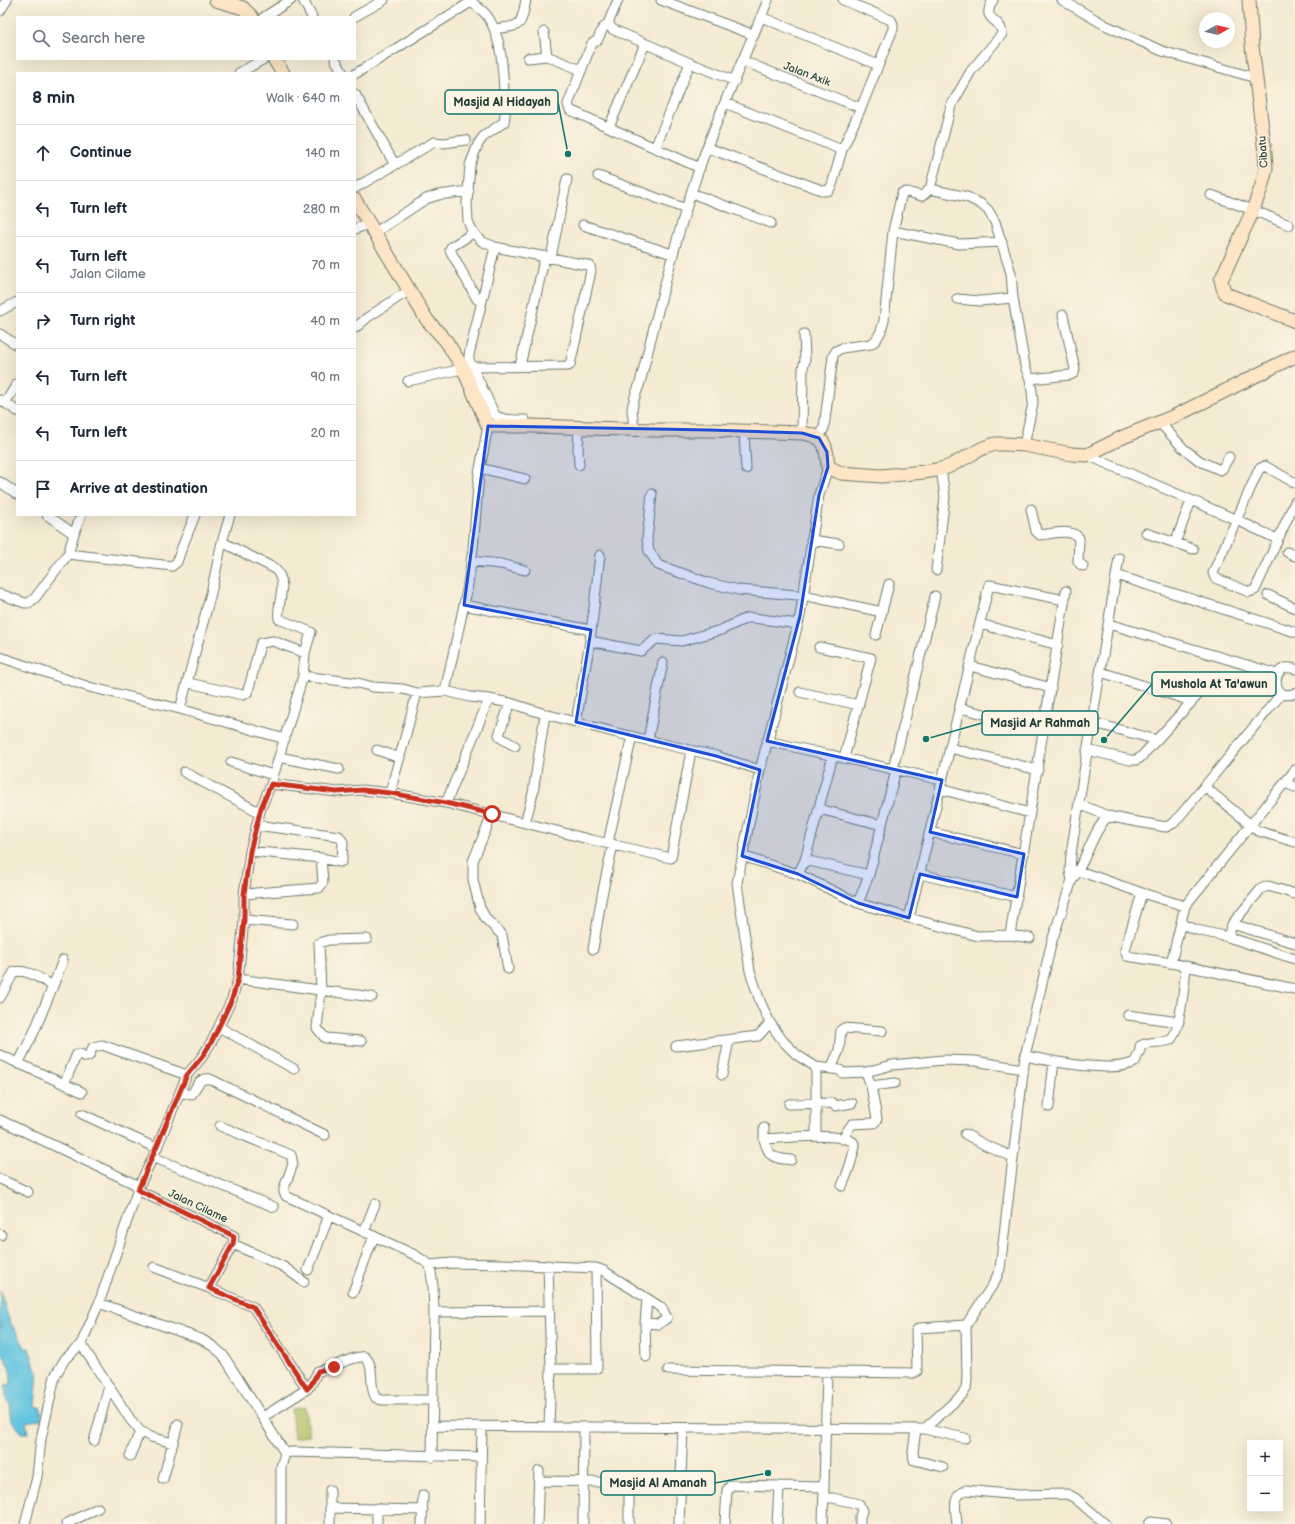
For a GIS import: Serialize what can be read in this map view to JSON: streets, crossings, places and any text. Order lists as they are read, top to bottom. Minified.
{"streets":{"street":["Jalan Axik","Cibatu","Jalan Cilame"]},"places":["Masjid Al Hidayah","Masjid Ar Rahmah","Mushola At Ta'awun","Masjid Al Amanah"],"north":"right","page":{"search":"Search here","heading":["8 min","Walk · 640 m"],"list":[["Continue","140 m"],["Turn left","280 m"],["Turn left","Jalan Cilame","70 m"],["Turn right","40 m"],["Turn left","90 m"],["Turn left","20 m"],"Arrive at destination"],"map_buttons":["+","−"]}}
